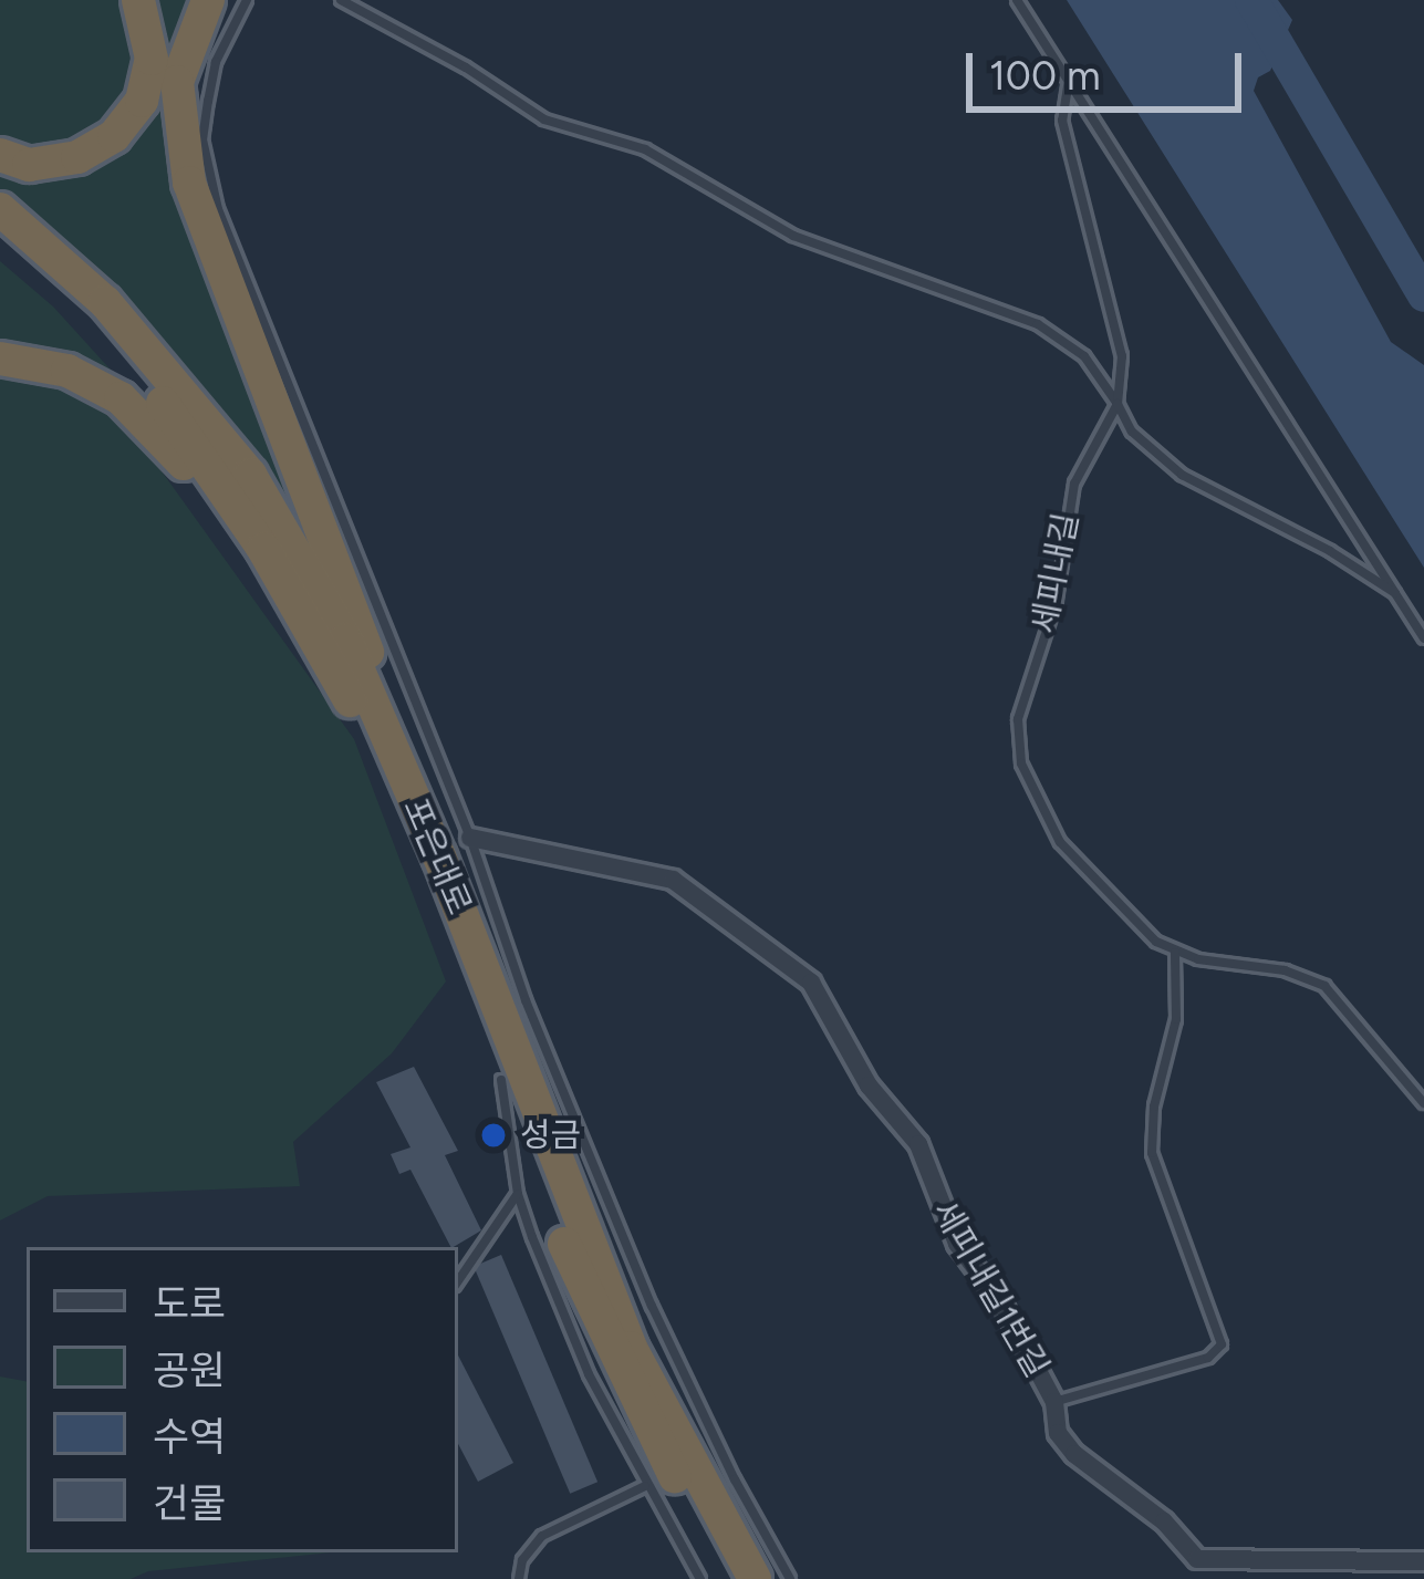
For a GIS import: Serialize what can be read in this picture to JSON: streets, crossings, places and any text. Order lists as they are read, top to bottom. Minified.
{"streets":{"highway":["포은대로"],"street":["세피내길1번길"],"lane":["세피내길"]},"places":["성금"],"legend":["도로","공원","수역","건물"],"scale_bar":"100 m"}
